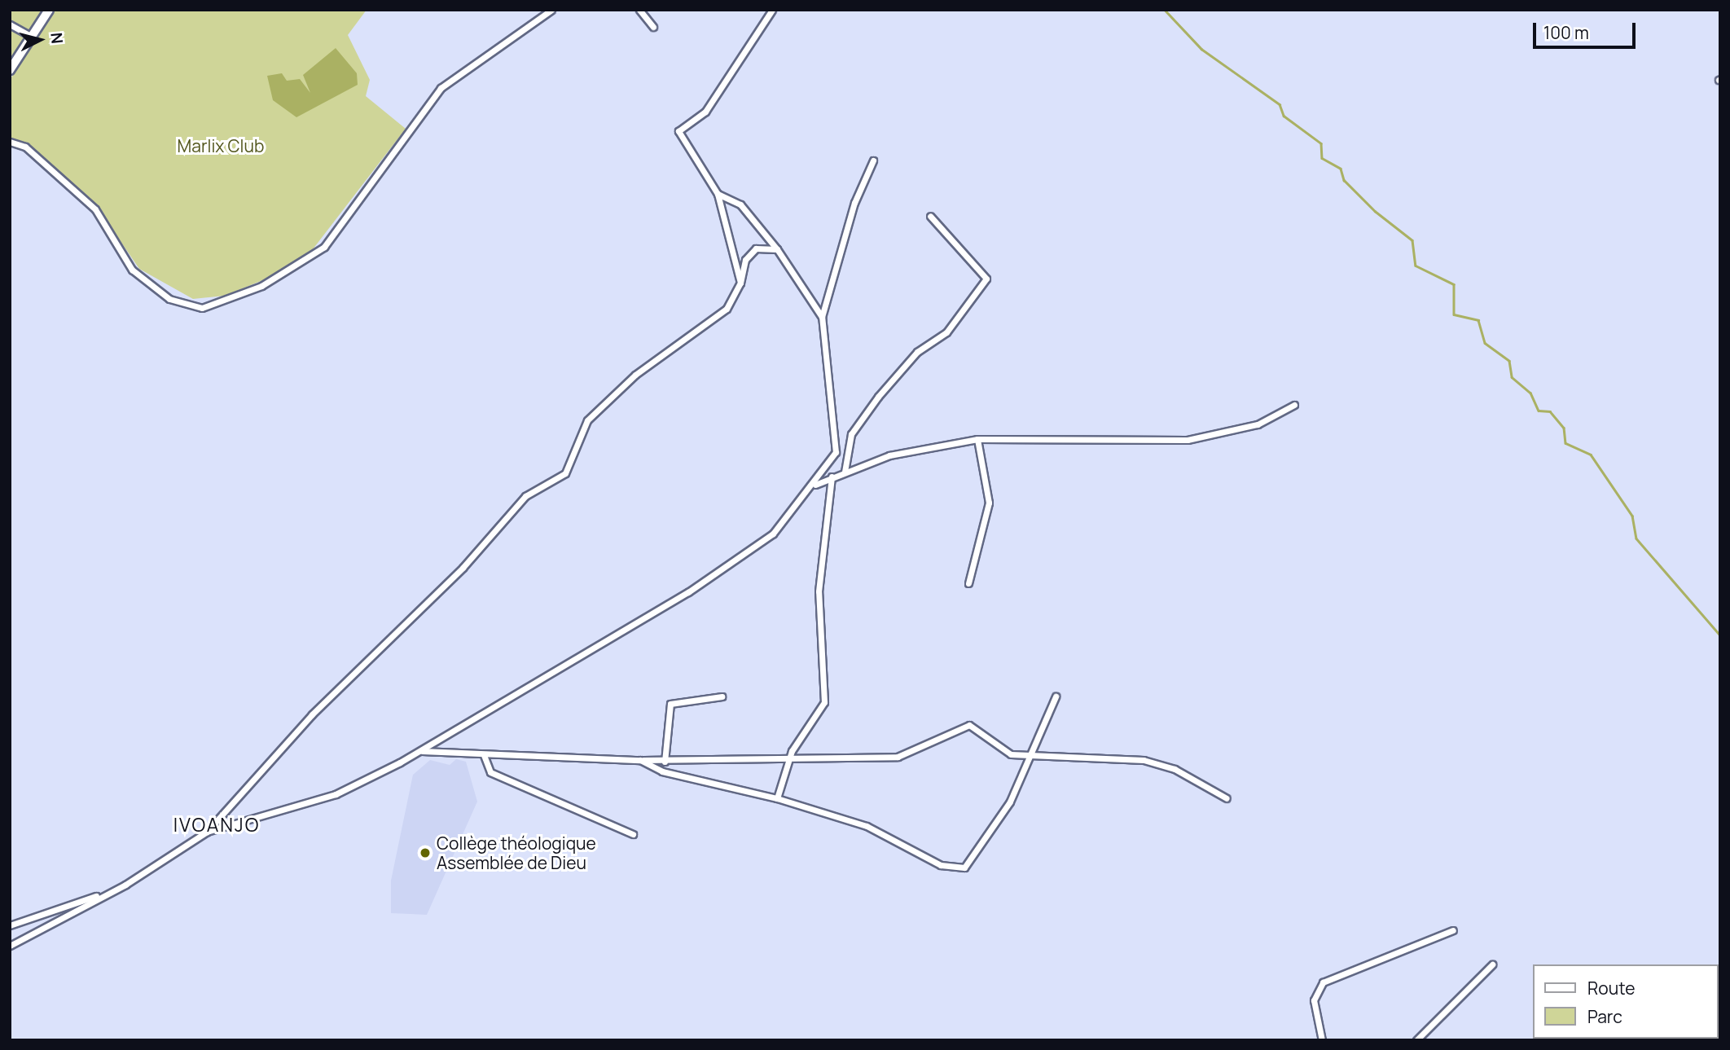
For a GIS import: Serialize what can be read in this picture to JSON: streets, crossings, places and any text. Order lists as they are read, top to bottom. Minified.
{"districts":["IVOANJO"],"parks":["Marlix Club"],"places":["Collège théologique Assemblée de Dieu"],"legend":["Route","Parc"],"scale_bar":"100 m","north":"right"}
